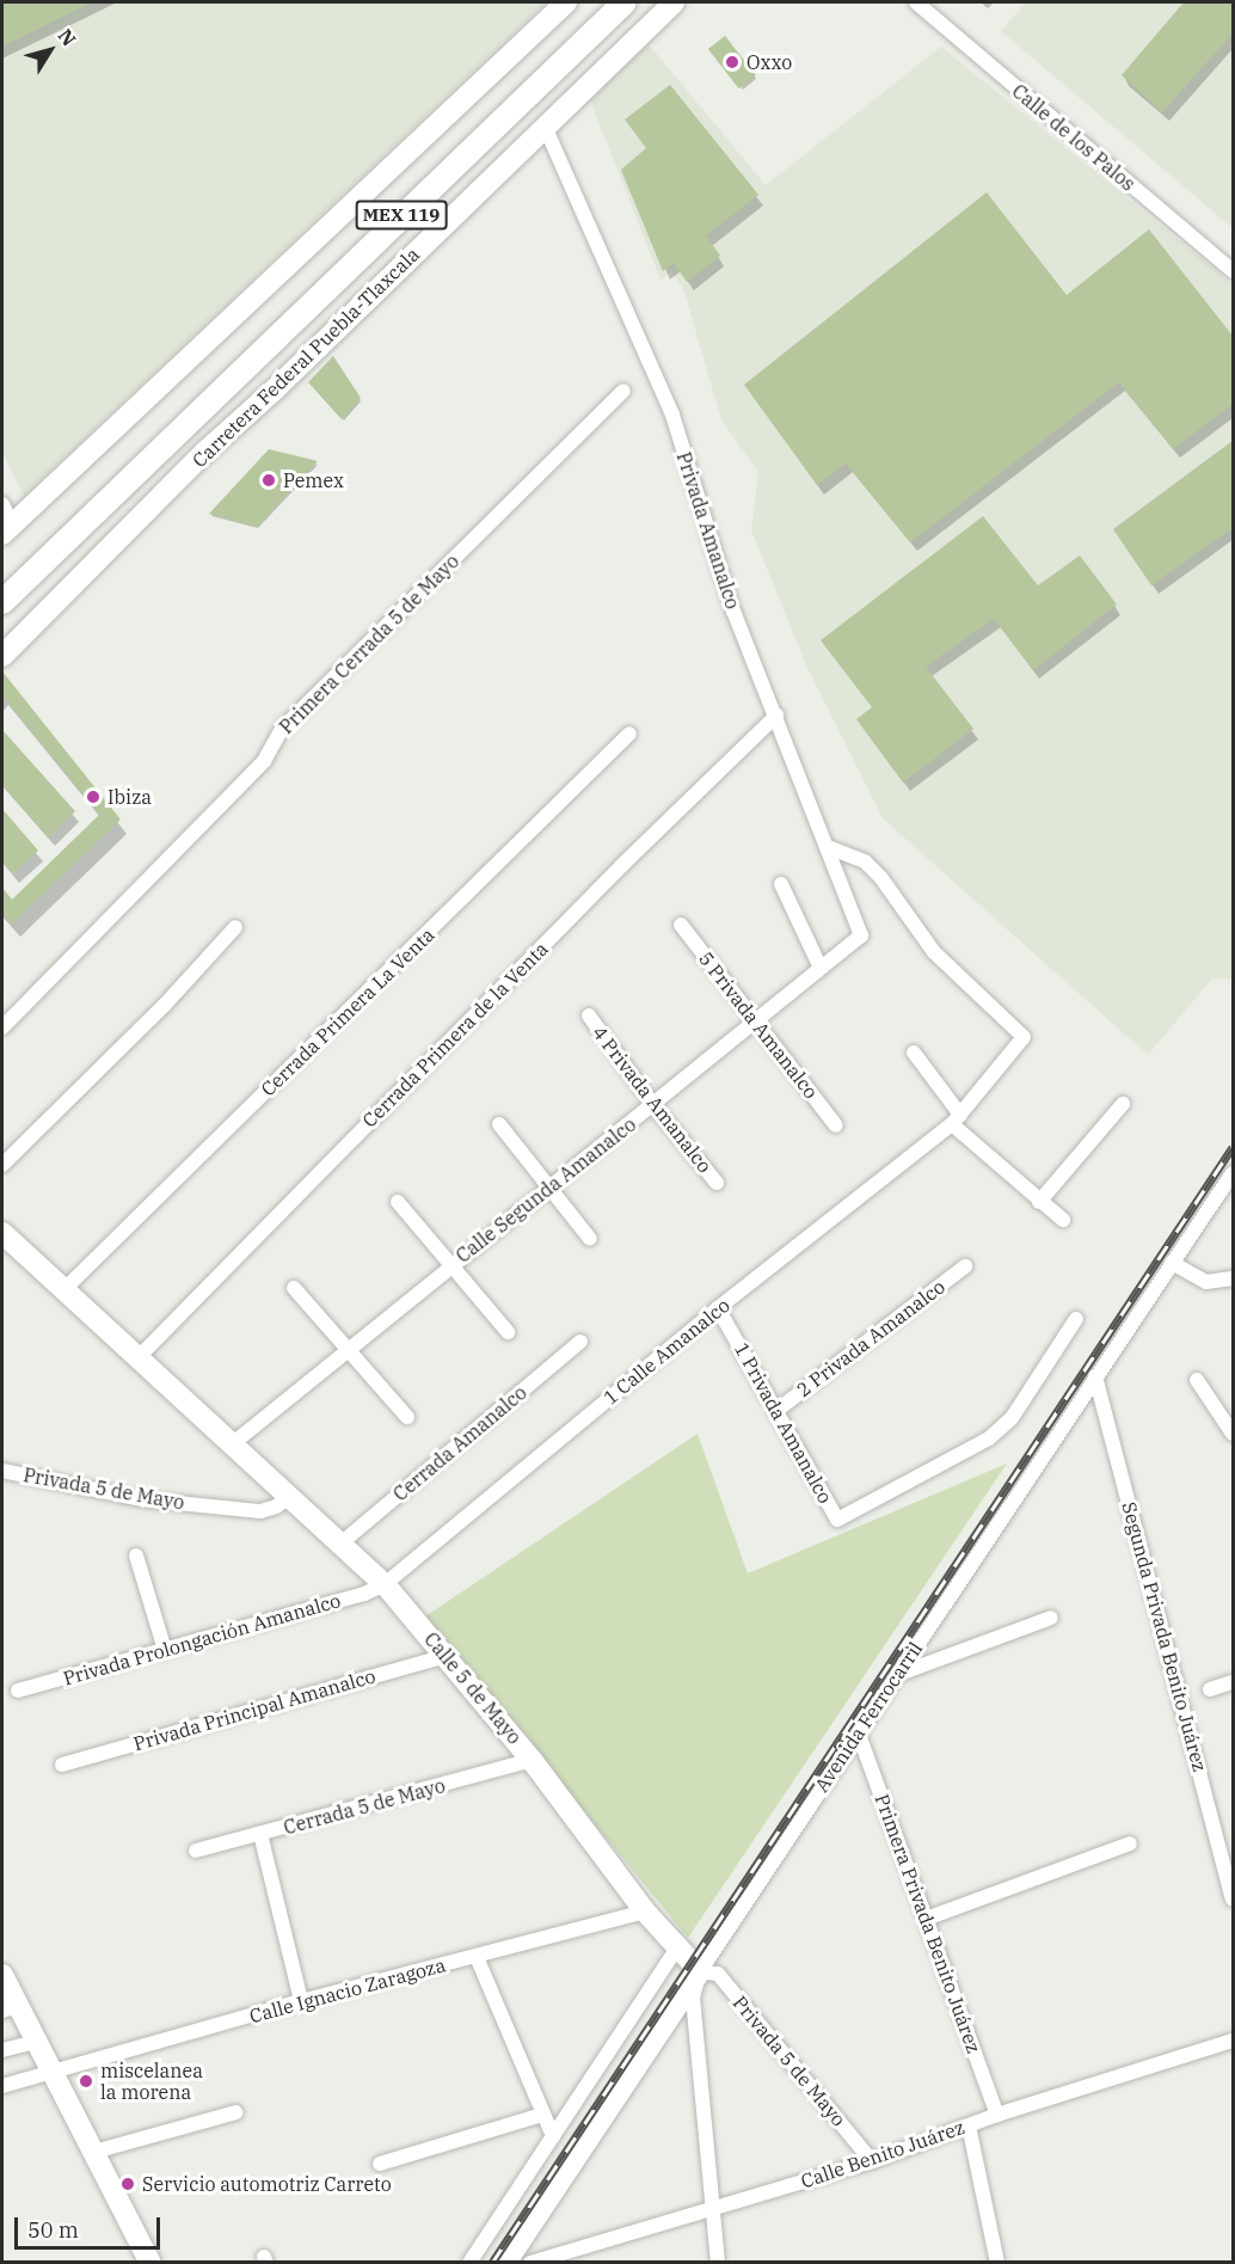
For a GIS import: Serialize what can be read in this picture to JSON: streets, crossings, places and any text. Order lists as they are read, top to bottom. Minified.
{"streets":{"main road":["MEX 119","Carretera Federal Puebla-Tlaxcala"],"street":["Calle de los Palos","Privada Amanalco","Primera Cerrada 5 de Mayo","Cerrada Primera La Venta","5 Privada Amanalco","Cerrada Primera de la Venta","4 Privada Amanalco","Calle Segunda Amanalco","2 Privada Amanalco","1 Calle Amanalco","1 Privada Amanalco","Cerrada Amanalco","Privada 5 de Mayo","Segunda Privada Benito Juárez","Privada Prolongación Amanalco","Calle 5 de Mayo","Privada Principal Amanalco","Avenida Ferrocarril","Cerrada 5 de Mayo","Primera Privada Benito Juárez","Calle Ignacio Zaragoza","Calle Benito Juárez"]},"crossings":[["Carretera Federal Puebla-Tlaxcala","Privada Amanalco"],["Privada Amanalco","Cerrada Primera de la Venta"],["Privada Amanalco","Calle Segunda Amanalco"],["Privada Amanalco","1 Calle Amanalco"],["Cerrada Primera La Venta","Calle 5 de Mayo"],["5 Privada Amanalco","Calle Segunda Amanalco"],["Cerrada Primera de la Venta","Calle 5 de Mayo"],["4 Privada Amanalco","Calle Segunda Amanalco"],["Calle Segunda Amanalco","Calle 5 de Mayo"],["2 Privada Amanalco","1 Privada Amanalco"],["1 Calle Amanalco","1 Privada Amanalco"],["1 Calle Amanalco","Privada Prolongación Amanalco"],["1 Calle Amanalco","Calle 5 de Mayo"],["Cerrada Amanalco","Calle 5 de Mayo"],["Privada 5 de Mayo","Calle 5 de Mayo"],["Privada 5 de Mayo","Avenida Ferrocarril"],["Privada 5 de Mayo","Calle Benito Juárez"],["Segunda Privada Benito Juárez","Avenida Ferrocarril"],["Privada Prolongación Amanalco","Calle 5 de Mayo"],["Calle 5 de Mayo","Privada Principal Amanalco"],["Calle 5 de Mayo","Avenida Ferrocarril"],["Calle 5 de Mayo","Cerrada 5 de Mayo"],["Calle 5 de Mayo","Calle Ignacio Zaragoza"],["Avenida Ferrocarril","Primera Privada Benito Juárez"],["Primera Privada Benito Juárez","Calle Benito Juárez"]],"places":["Oxxo","Pemex","Ibiza","miscelanea la morena","Servicio automotriz Carreto"],"scale_bar":"50 m","north":"top right"}
